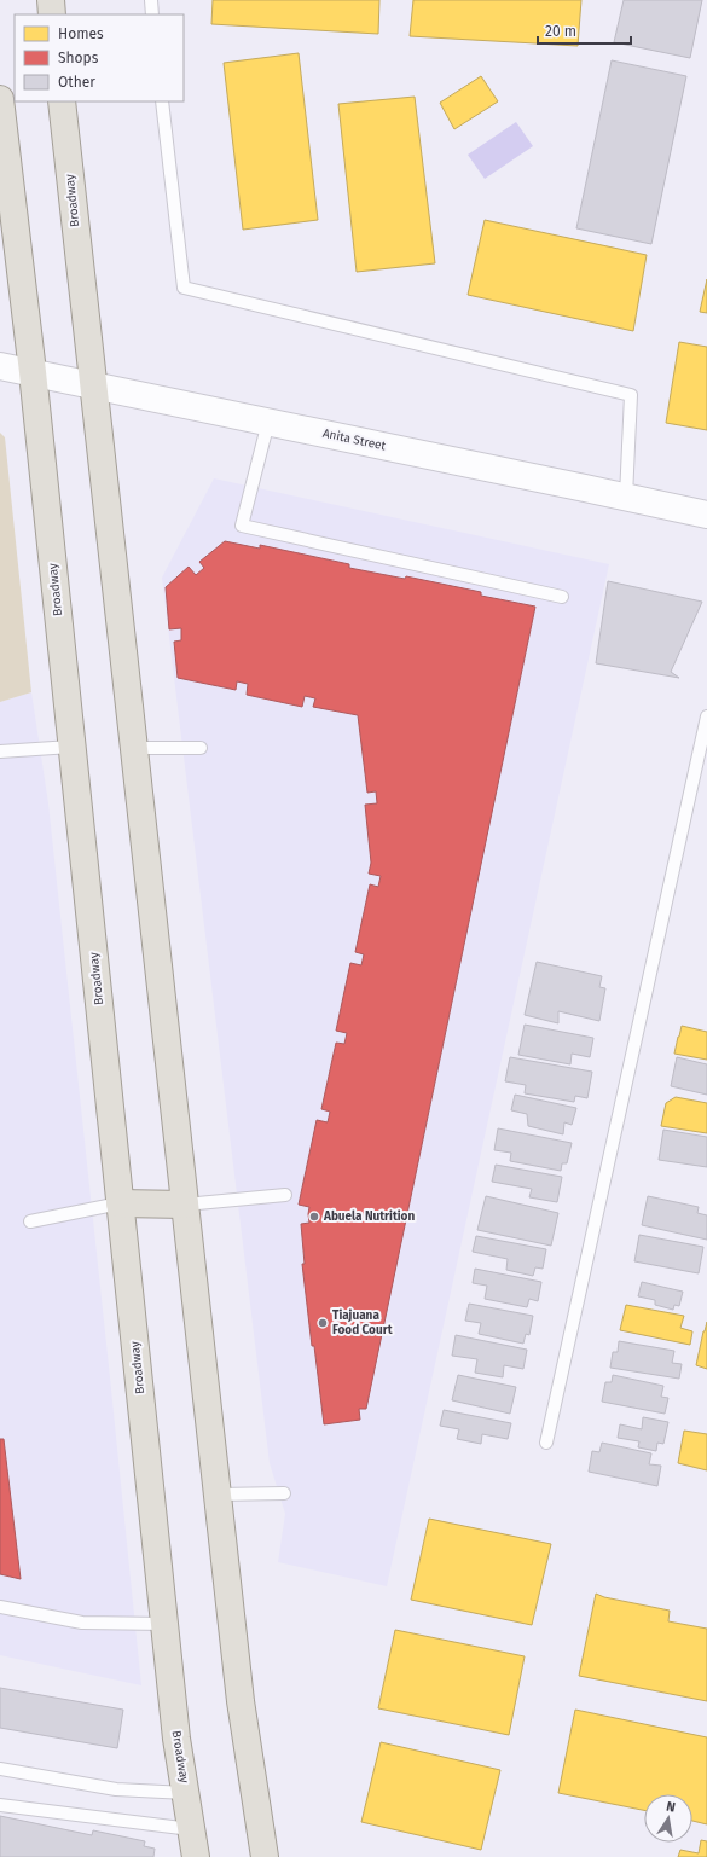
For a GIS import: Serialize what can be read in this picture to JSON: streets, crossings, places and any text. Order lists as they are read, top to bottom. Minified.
{"streets":{"main road":["Broadway"],"street":["Anita Street"]},"crossings":[["Broadway","Anita Street"]],"places":["Abuela Nutrition","Tiajuana Food Court"],"legend":["Homes","Shops","Other"],"scale_bar":"20 m","north":"top"}
